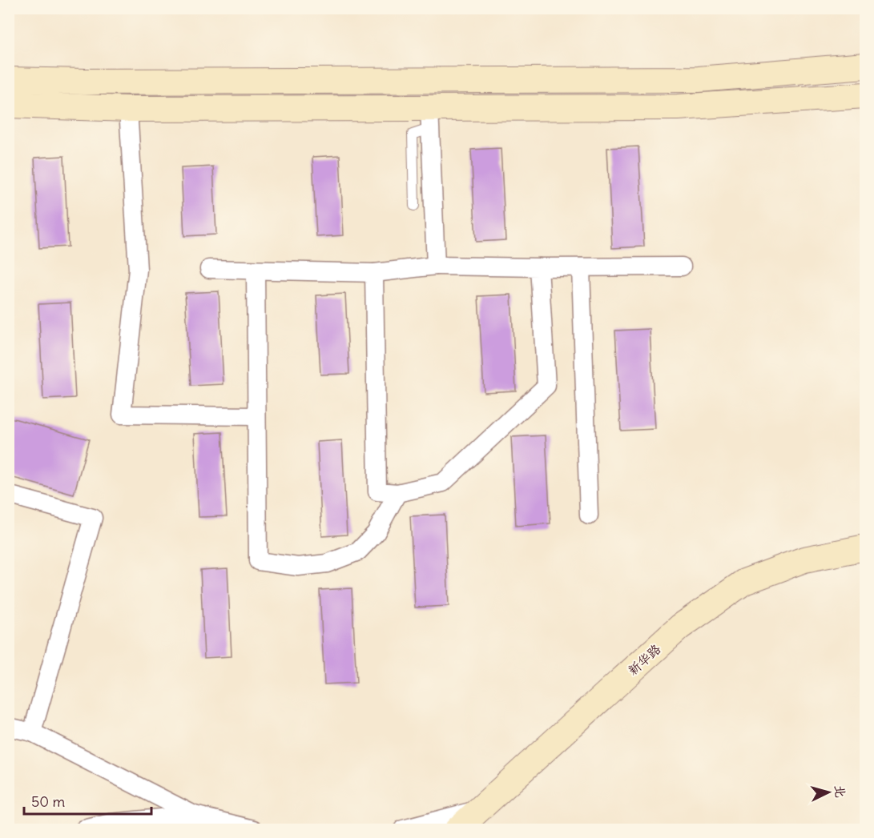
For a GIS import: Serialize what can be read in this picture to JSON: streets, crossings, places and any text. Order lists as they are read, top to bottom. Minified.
{"streets":{"main road":["新华路"]},"scale_bar":"50 m","north":"right"}
